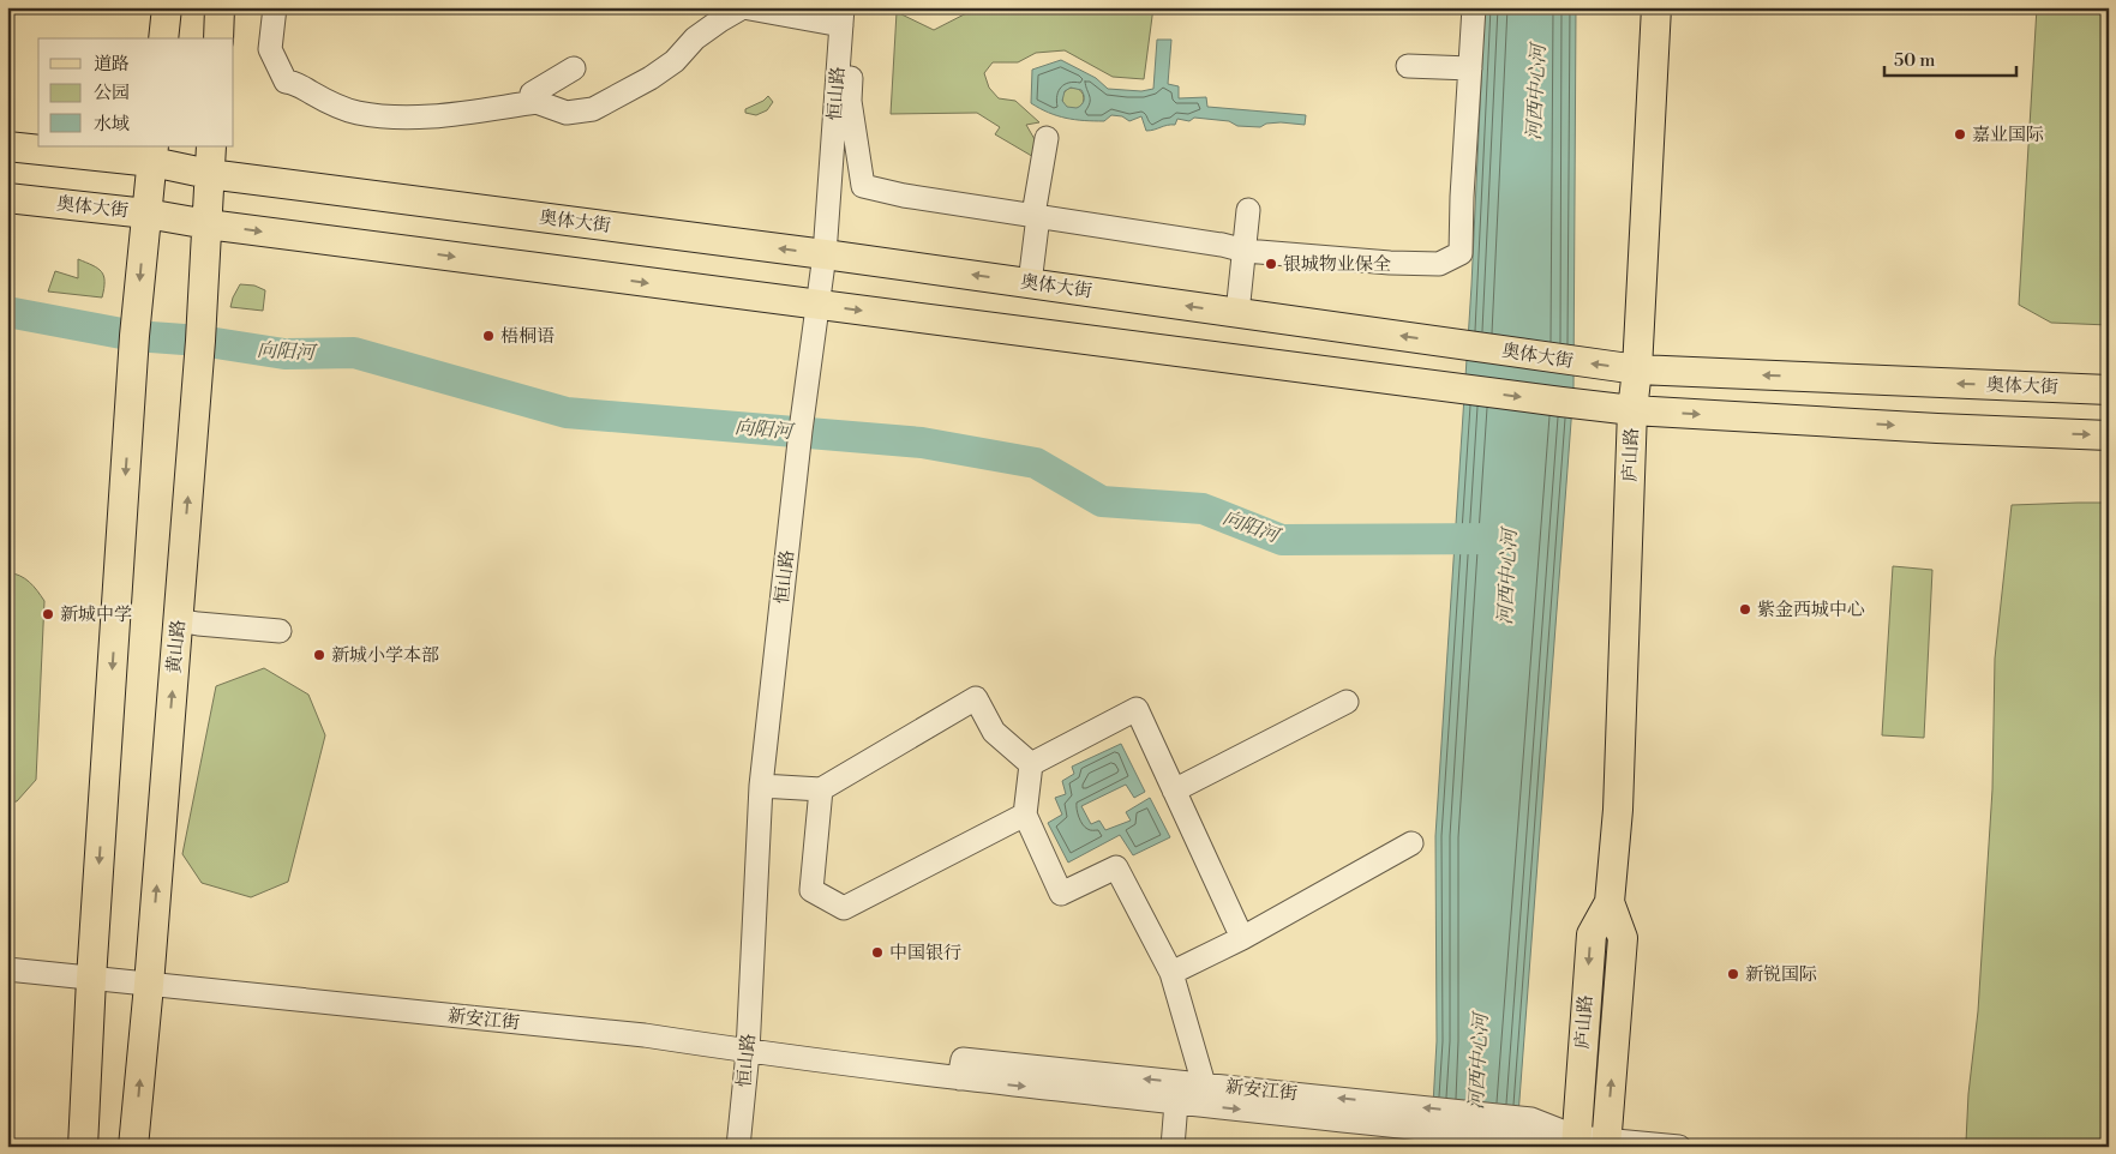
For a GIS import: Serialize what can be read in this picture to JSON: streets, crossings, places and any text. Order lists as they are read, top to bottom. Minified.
{"streets":{"main road":["奥体大街","庐山路","黄山路"],"street":["恒山路","新安江街"]},"crossings":[["恒山路","奥体大街"],["恒山路","新安江街"],["奥体大街","庐山路"],["奥体大街","黄山路"],["庐山路","新安江街"],["黄山路","新安江街"]],"water":["河西中心河","向阳河"],"places":["嘉业国际","银城物业保全","梧桐语","紫金西城中心","新城中学","新城小学本部","中国银行","新锐国际"],"legend":["道路","公园","水域"],"scale_bar":"50 m"}
